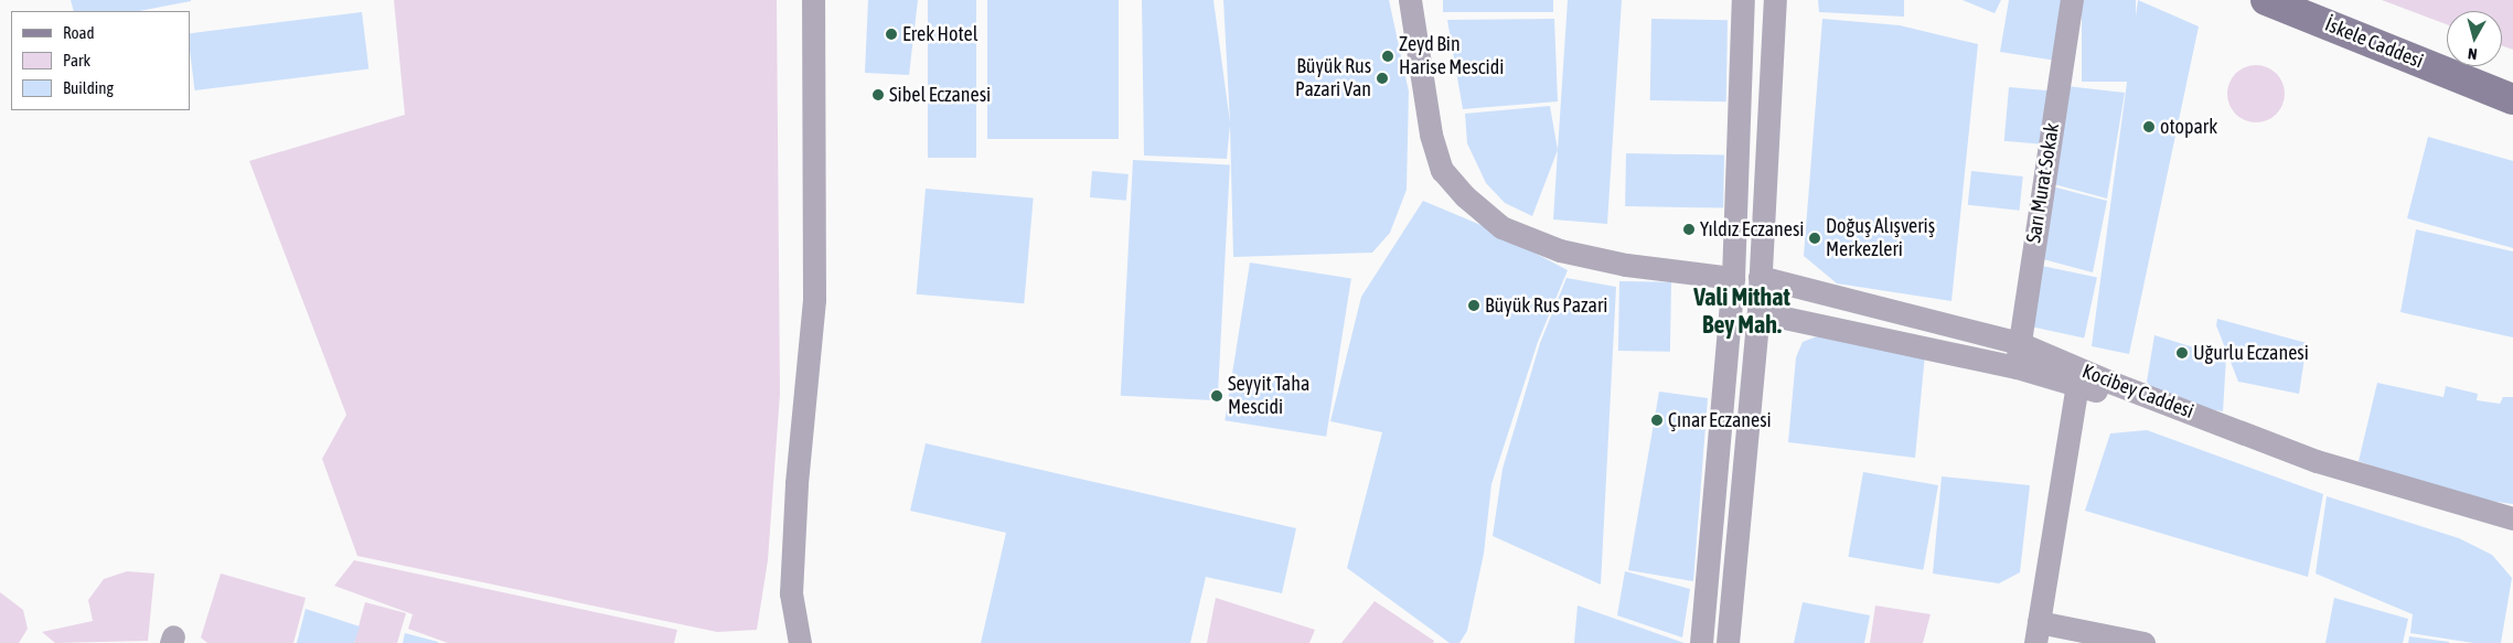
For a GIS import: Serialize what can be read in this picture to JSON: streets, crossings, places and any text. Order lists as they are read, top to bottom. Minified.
{"streets":{"main road":["İskele Caddesi"],"street":["Sarı Murat Sokak","Kocibey Caddesi"]},"crossings":[["Sarı Murat Sokak","Kocibey Caddesi"]],"districts":["Vali Mithat Bey Mah."],"places":["Erek Hotel","Zeyd Bin Harise Mescidi","Büyük Rus Pazari Van","Sibel Eczanesi","otopark","Yıldız Eczanesi","Doğuş Alışveriş Merkezleri","Büyük Rus Pazari","Uğurlu Eczanesi","Seyyit Taha Mescidi","Çınar Eczanesi"],"legend":["Road","Park","Building"],"north":"bottom"}
